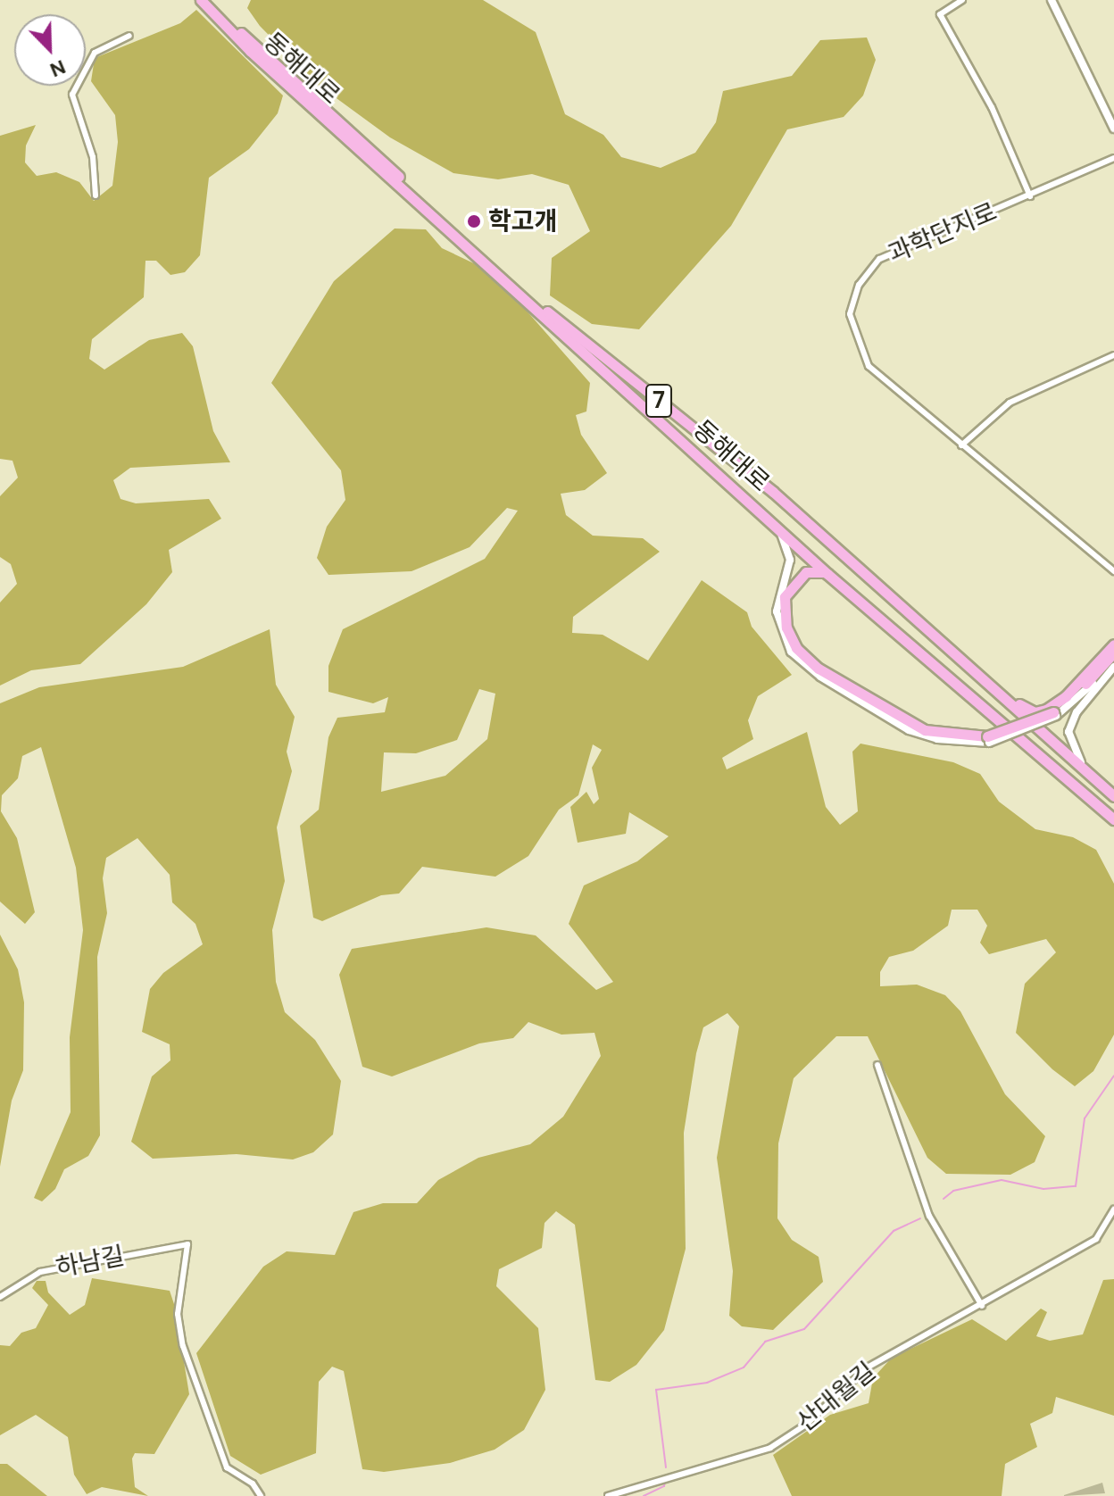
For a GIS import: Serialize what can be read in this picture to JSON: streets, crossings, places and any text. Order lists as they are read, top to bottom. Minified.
{"streets":{"highway":["동해대로","7"],"street":["과학단지로","하남길","산대월길"]},"places":["학고개"],"north":"bottom right"}
